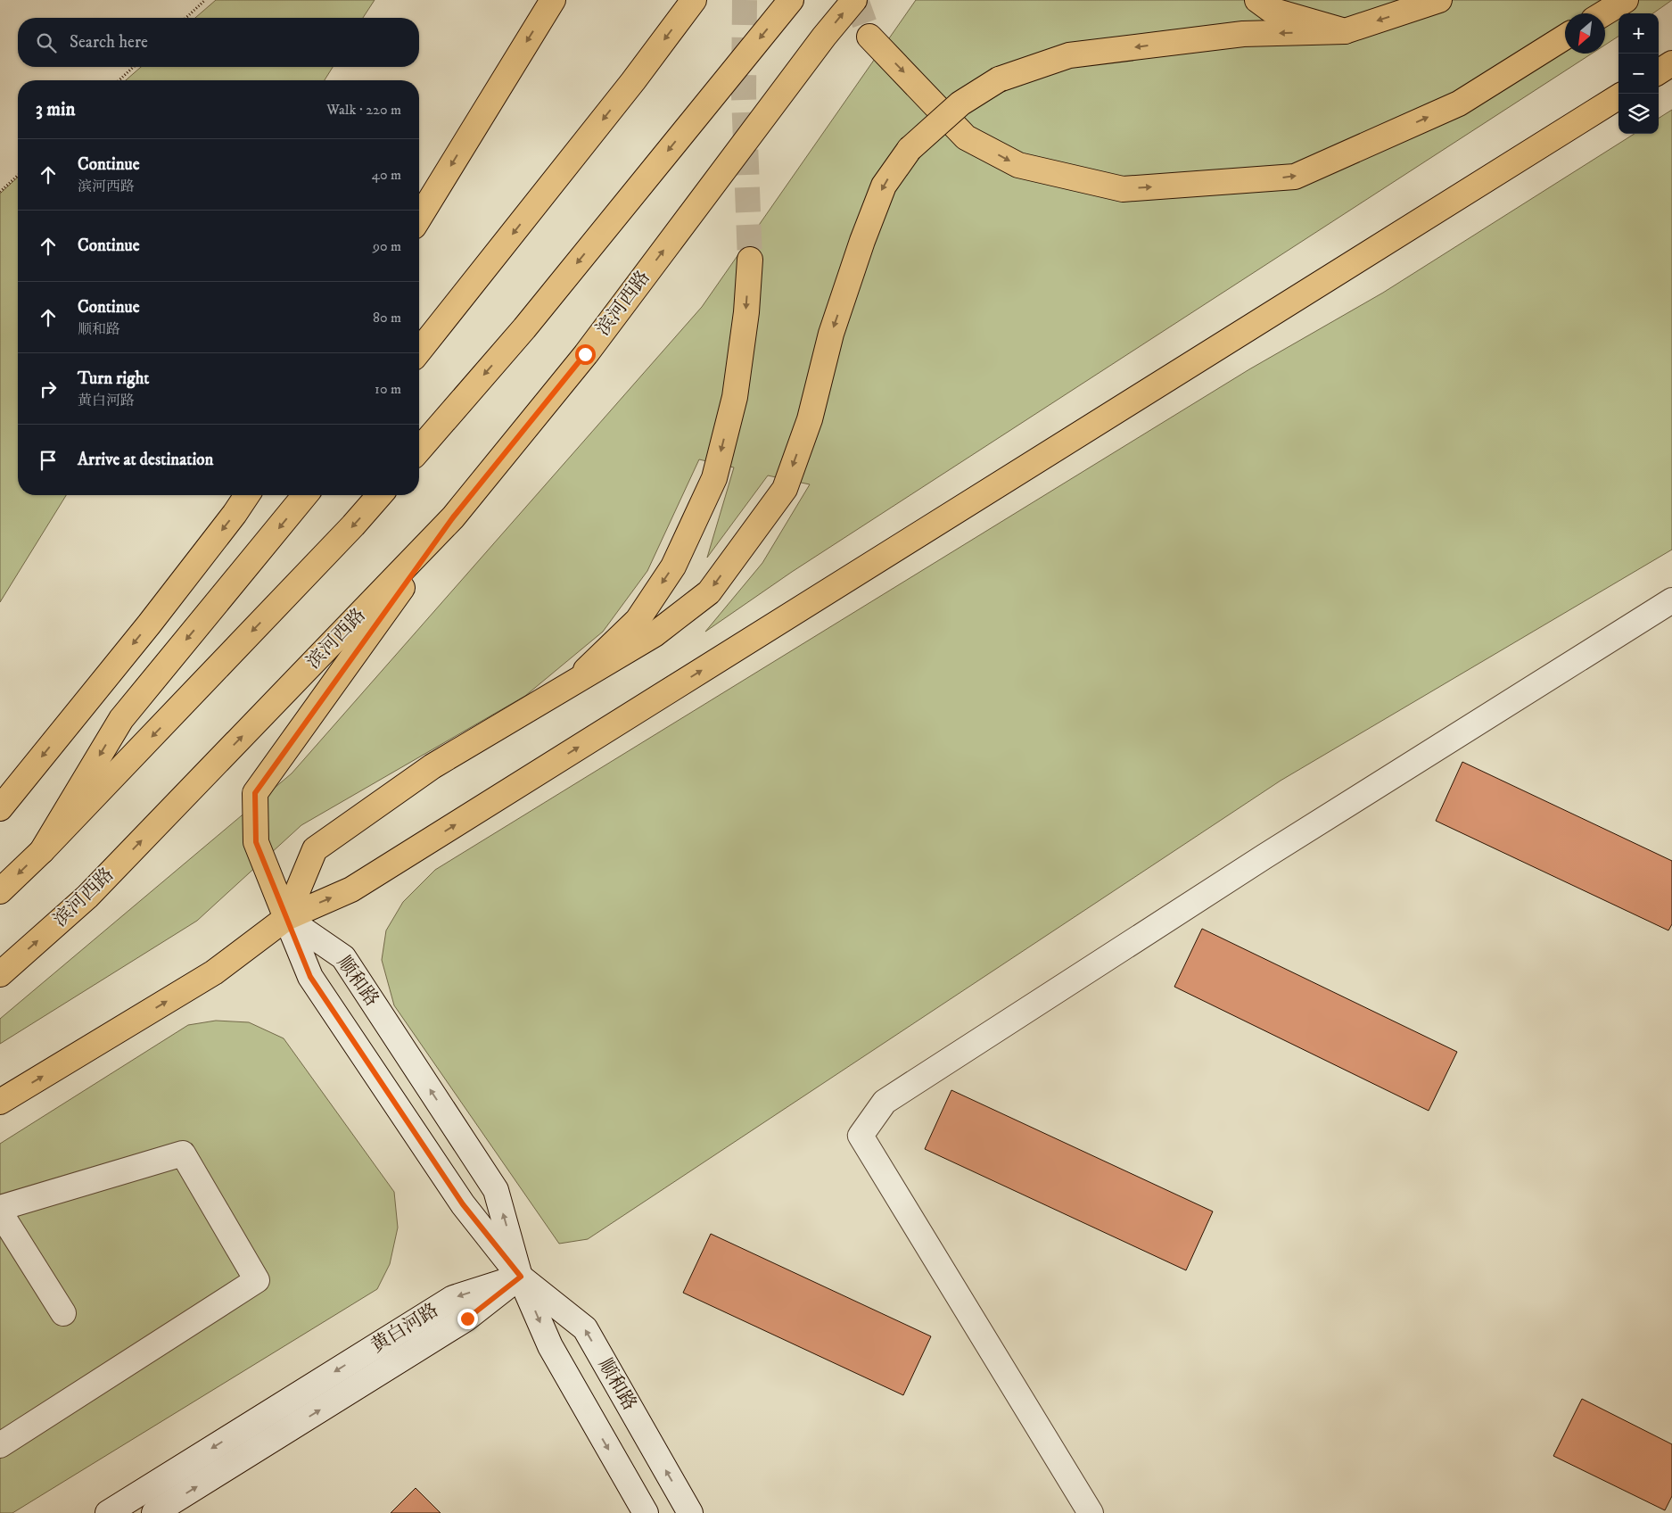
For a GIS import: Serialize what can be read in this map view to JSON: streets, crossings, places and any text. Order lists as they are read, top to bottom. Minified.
{"streets":{"main road":["滨河西路"],"street":["顺和路","黄白河路"]},"crossings":[["顺和路","黄白河路"]],"north":"bottom left","page":{"map_buttons":["+","−"],"search":"Search here","heading":["3 min","Walk · 220 m"],"list":[["Continue","滨河西路","40 m"],["Continue","90 m"],["Continue","顺和路","80 m"],["Turn right","黄白河路","10 m"],"Arrive at destination"]}}
